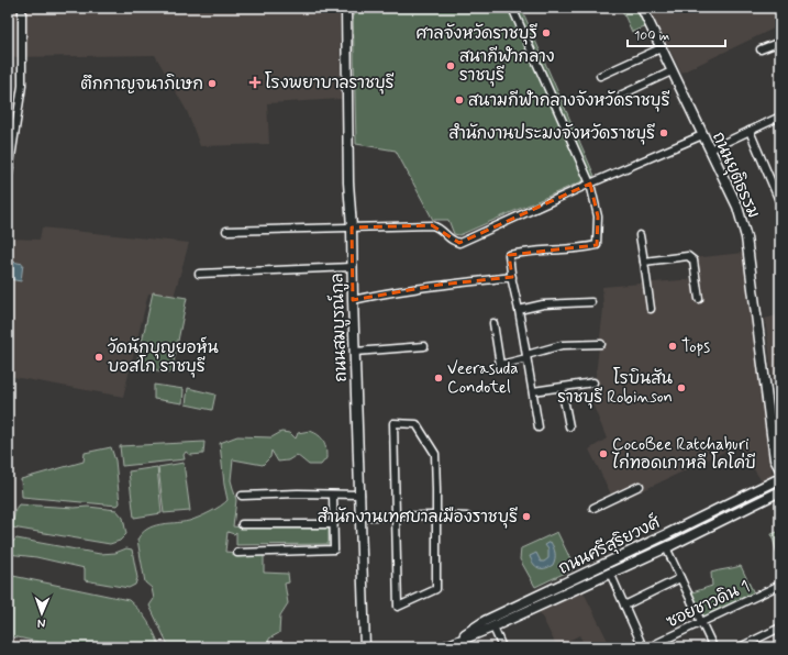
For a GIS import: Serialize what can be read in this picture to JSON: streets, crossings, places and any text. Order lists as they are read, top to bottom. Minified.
{"streets":{"street":["ถนนยุติธรรม","ถนนสมบูรณ์กูล","ถนนศรีสุริยวงศ์","ซอยชาวดิน 1"]},"places":{"other":["ศาลจังหวัดราชบุรี","สนากีฬากลาง ราชบุรี","ตึกกาญจนาภิเษก","สนามกีฬากลางจังหวัดราชบุรี","สำนักงานประมงจังหวัดราชบุรี","Tops","วัดนักบุญยอห์น บอสโก ราชบุรี","Veerasuda Condotel","โรบินสัน ราชบุรี Robinson","CocoBee Ratchaburi ไก่ทอดเกาหลี โคโค่บี","สำนักงานเทศบาลเมืองราชบุรี"],"health":["โรงพยาบาลราชบุรี"]},"scale_bar":"100 m","north":"bottom"}
